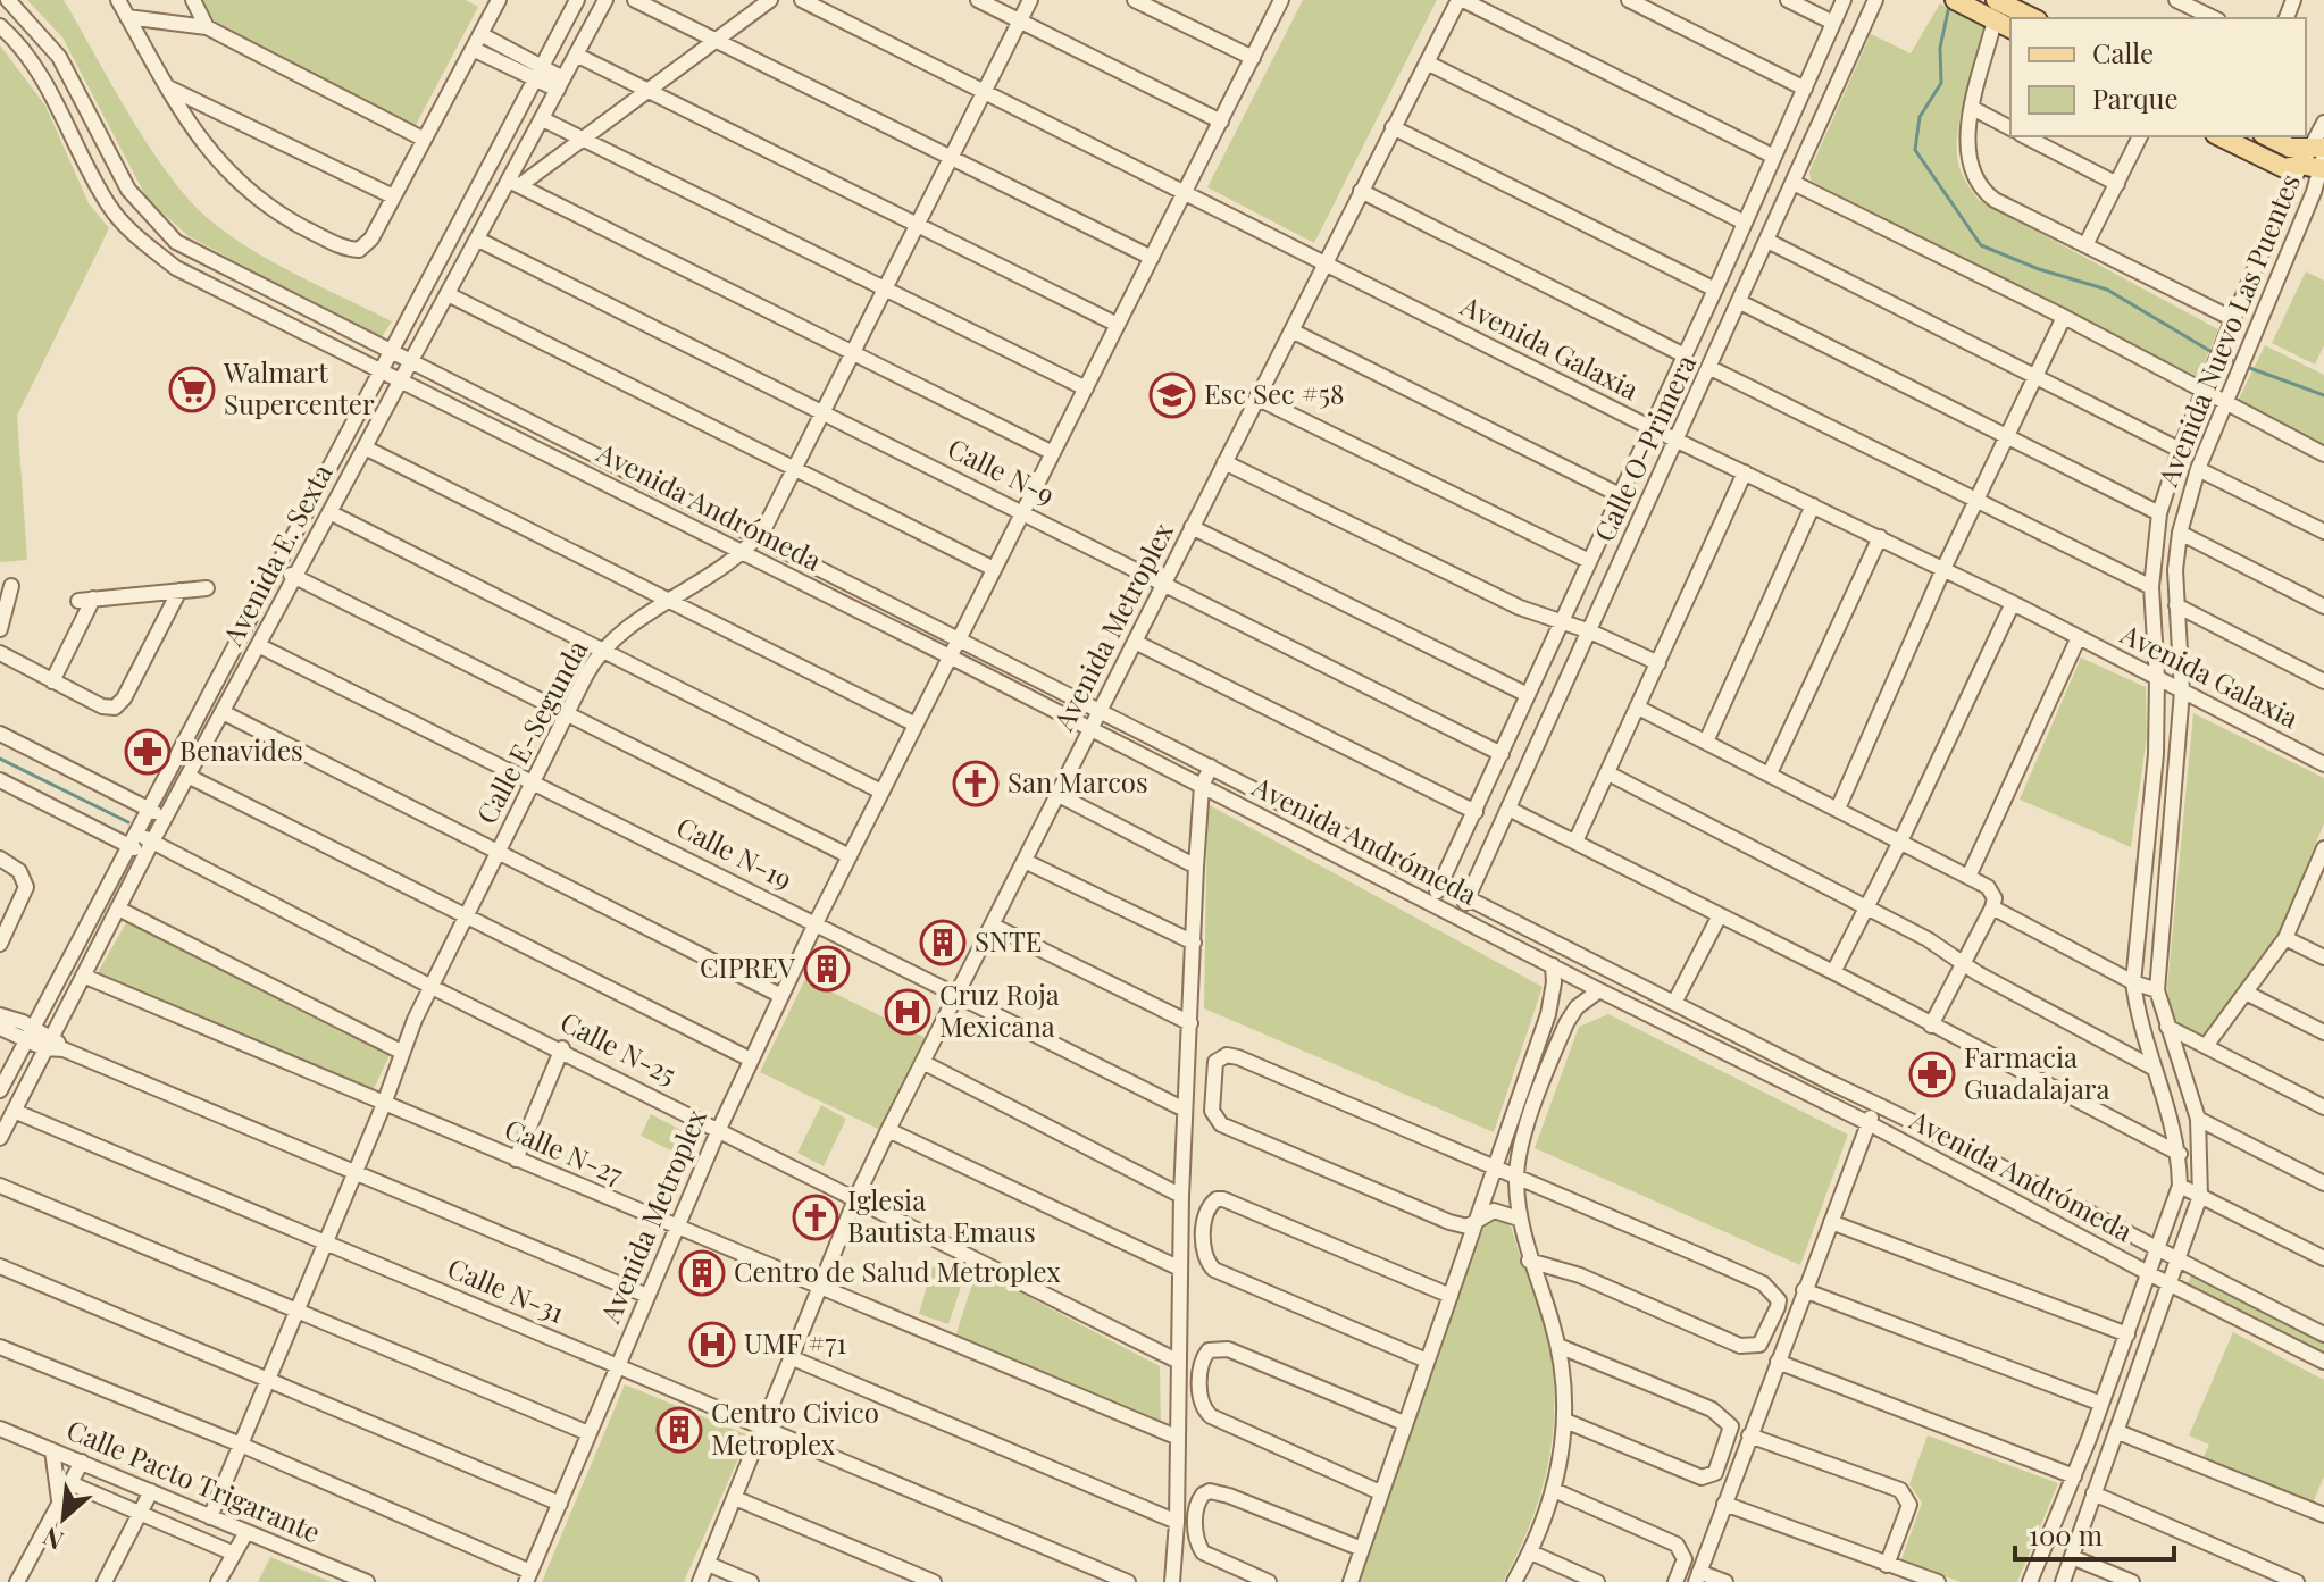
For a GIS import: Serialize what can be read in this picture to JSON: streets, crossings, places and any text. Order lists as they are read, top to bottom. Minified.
{"streets":{"street":["Avenida Nuevo Las Puentes","Avenida Galaxia","Calle O-Primera","Calle N-9","Avenida Andrómeda","Avenida E. Sexta","Avenida Metroplex","Calle E-Segunda","Calle N-19","Calle N-25","Calle N-27","Calle N-31","Calle Pacto Trigarante"]},"crossings":[["Avenida Nuevo Las Puentes","Avenida Galaxia"],["Avenida Nuevo Las Puentes","Avenida Andrómeda"],["Avenida Galaxia","Calle O-Primera"],["Avenida Galaxia","Avenida Metroplex"],["Avenida Galaxia","Calle E-Segunda"],["Calle O-Primera","Calle N-9"],["Calle O-Primera","Avenida Andrómeda"],["Calle N-9","Avenida E. Sexta"],["Calle N-9","Avenida Metroplex"],["Calle N-9","Calle E-Segunda"],["Avenida Andrómeda","Avenida E. Sexta"],["Avenida Andrómeda","Avenida Metroplex"],["Avenida Andrómeda","Calle E-Segunda"],["Avenida E. Sexta","Calle N-19"],["Avenida E. Sexta","Calle N-25"],["Avenida E. Sexta","Calle N-27"],["Avenida E. Sexta","Calle N-31"],["Avenida Metroplex","Calle N-19"],["Avenida Metroplex","Calle N-25"],["Avenida Metroplex","Calle N-27"],["Avenida Metroplex","Calle N-31"],["Calle E-Segunda","Calle N-19"],["Calle E-Segunda","Calle N-25"],["Calle E-Segunda","Calle N-27"],["Calle E-Segunda","Calle N-31"],["Calle E-Segunda","Calle Pacto Trigarante"]],"places":{"supermarket":["Walmart Supercenter"],"school or university":["Esc Sec #58"],"pharmacy":["Benavides","Farmacia Guadalajara"],"church":["San Marcos","Iglesia Bautista Emaus"],"building":["SNTE","CIPREV","Centro de Salud Metroplex","Centro Civico Metroplex"],"hospital":["Cruz Roja Mexicana","UMF #71"]},"legend":["Calle","Parque"],"scale_bar":"100 m","north":"bottom left"}
